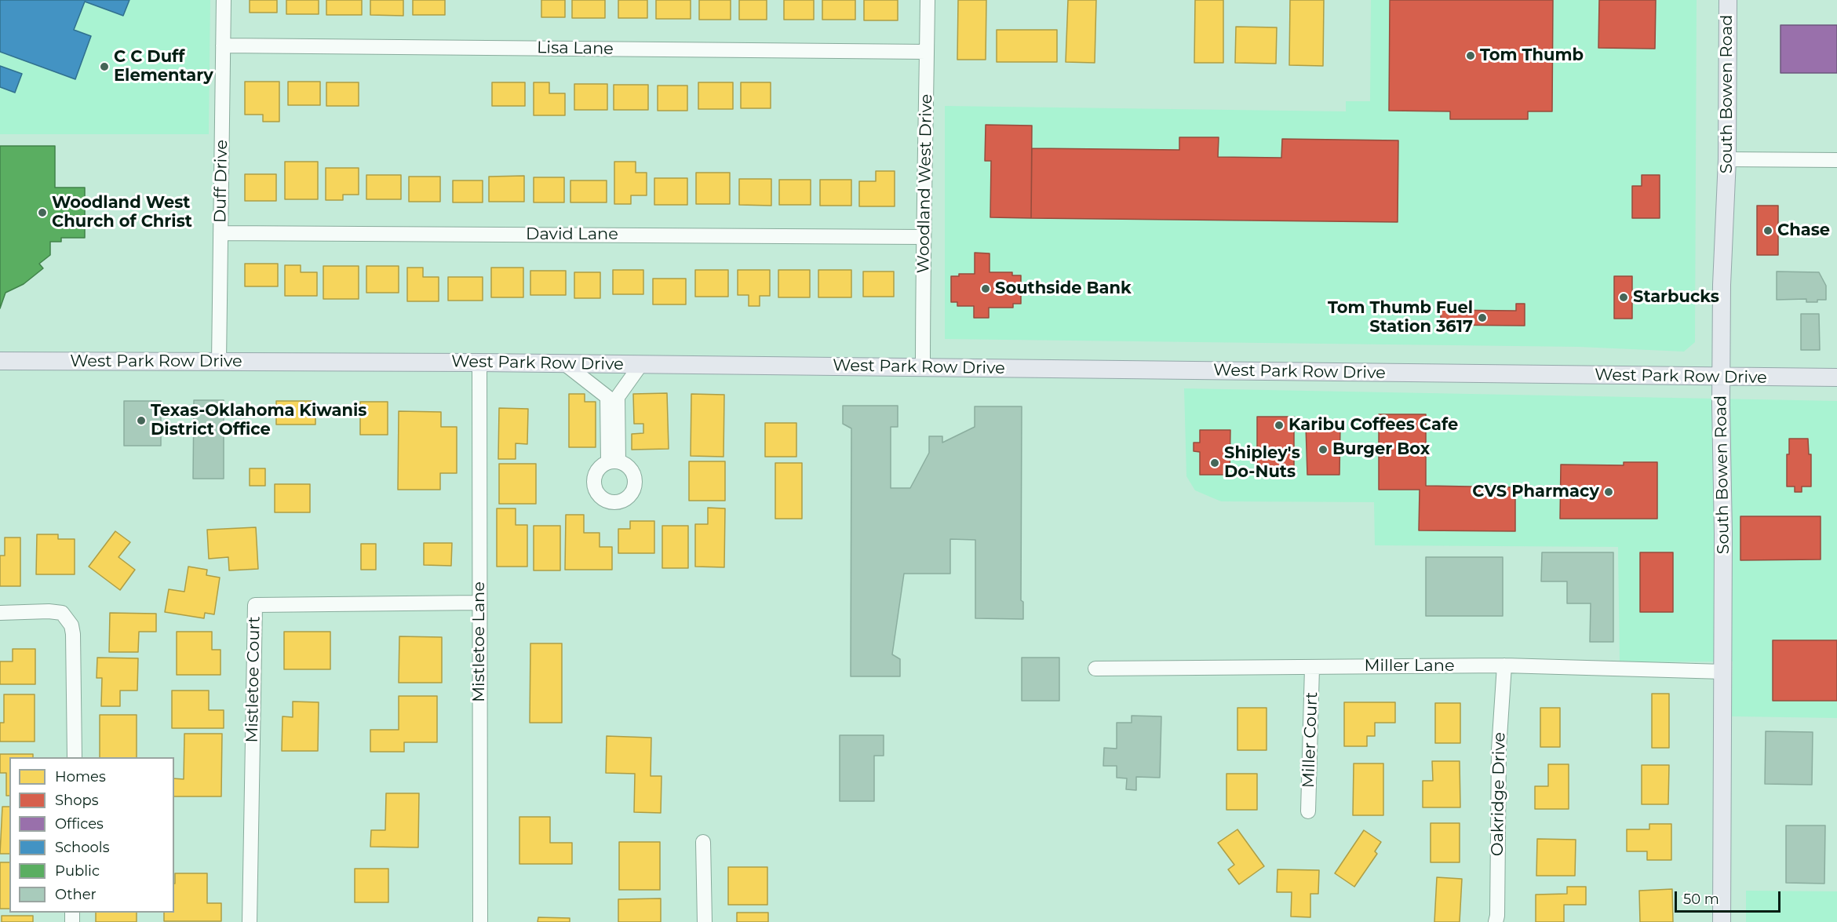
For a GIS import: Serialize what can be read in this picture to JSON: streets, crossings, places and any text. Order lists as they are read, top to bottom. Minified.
{"streets":{"main road":["South Bowen Road","West Park Row Drive"],"street":["Lisa Lane","Duff Drive","Woodland West Drive","David Lane","Mistletoe Lane","Miller Lane","Mistletoe Court","Miller Court","Oakridge Drive"]},"crossings":[["Lisa Lane","Duff Drive"],["Lisa Lane","Woodland West Drive"],["South Bowen Road","West Park Row Drive"],["South Bowen Road","Miller Lane"],["Duff Drive","David Lane"],["Duff Drive","West Park Row Drive"],["Woodland West Drive","David Lane"],["Woodland West Drive","West Park Row Drive"],["West Park Row Drive","Mistletoe Lane"],["Mistletoe Lane","Mistletoe Court"],["Miller Lane","Miller Court"],["Miller Lane","Oakridge Drive"]],"places":["Tom Thumb","C C Duff Elementary","Woodland West Church of Christ","Chase","Southside Bank","Starbucks","Tom Thumb Fuel Station 3617","Texas-Oklahoma Kiwanis District Office","Karibu Coffees Cafe","Burger Box","Shipley's Do-Nuts","CVS Pharmacy"],"legend":["Homes","Shops","Offices","Schools","Public","Other"],"scale_bar":"50 m"}
